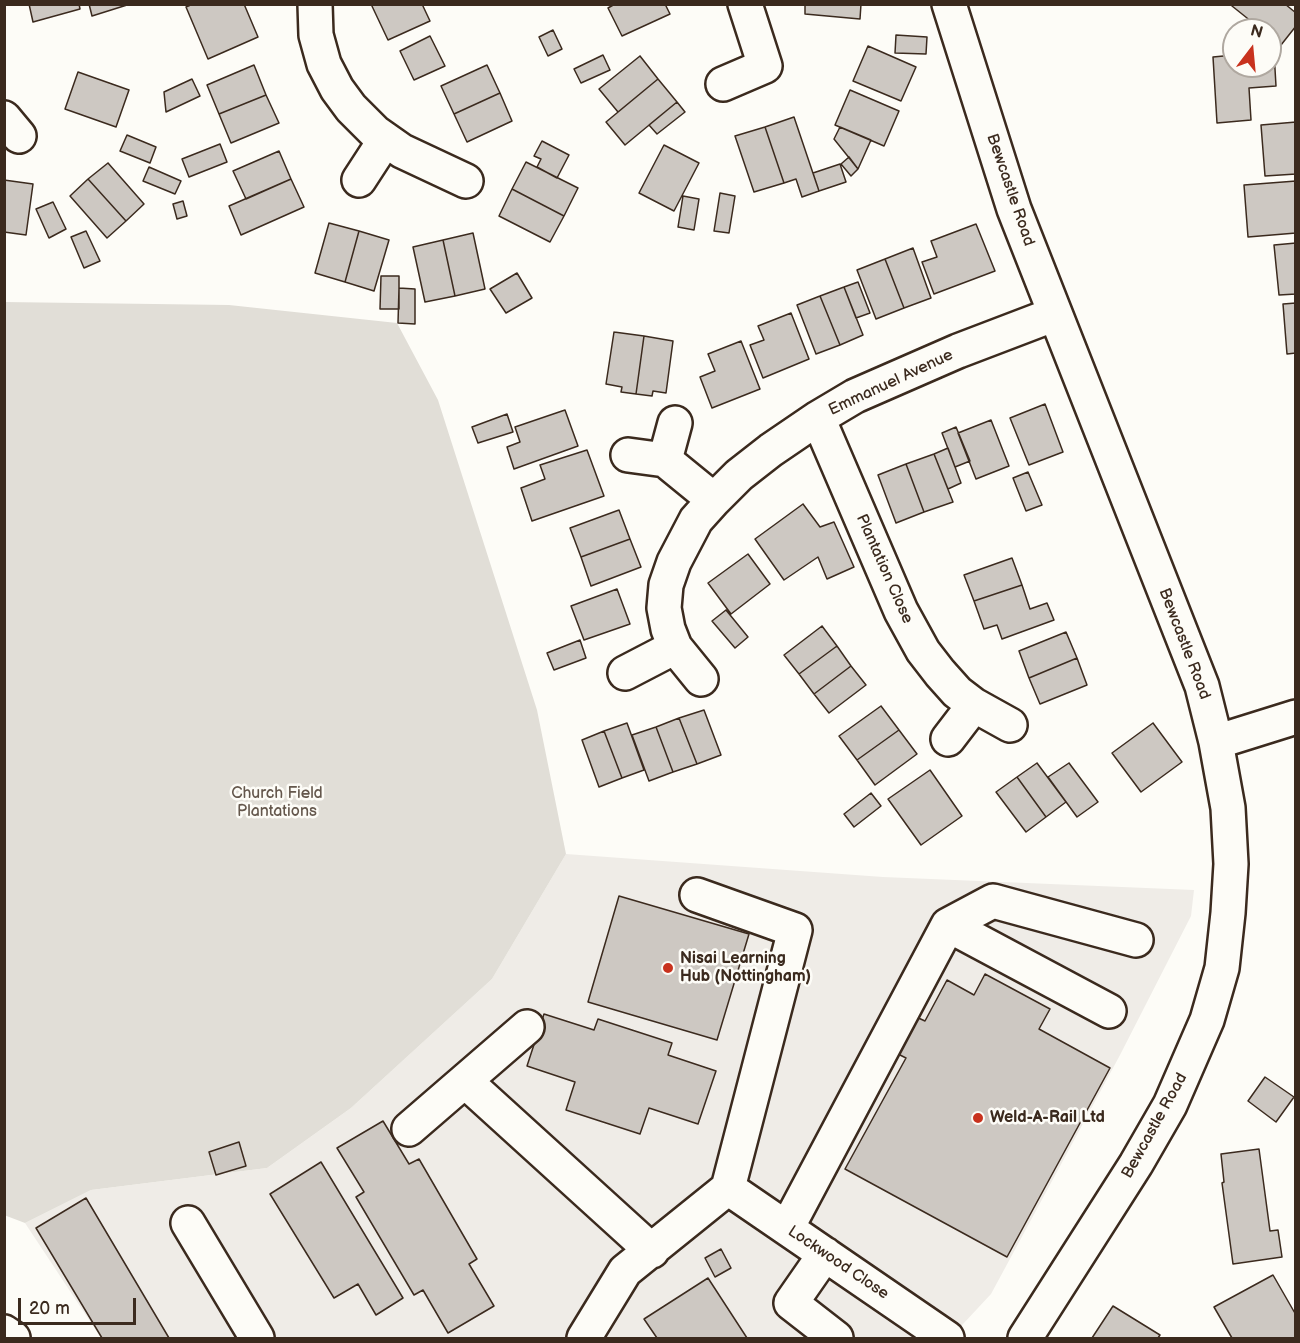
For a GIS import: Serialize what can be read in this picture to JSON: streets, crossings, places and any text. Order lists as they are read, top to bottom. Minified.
{"streets":{"street":["Bewcastle Road","Emmanuel Avenue","Plantation Close","Lockwood Close"]},"crossings":[["Bewcastle Road","Emmanuel Avenue"],["Emmanuel Avenue","Plantation Close"]],"parks":["Church Field Plantations"],"places":["Nisai Learning Hub (Nottingham)","Weld-A-Rail Ltd"],"scale_bar":"20 m","north":"top"}
